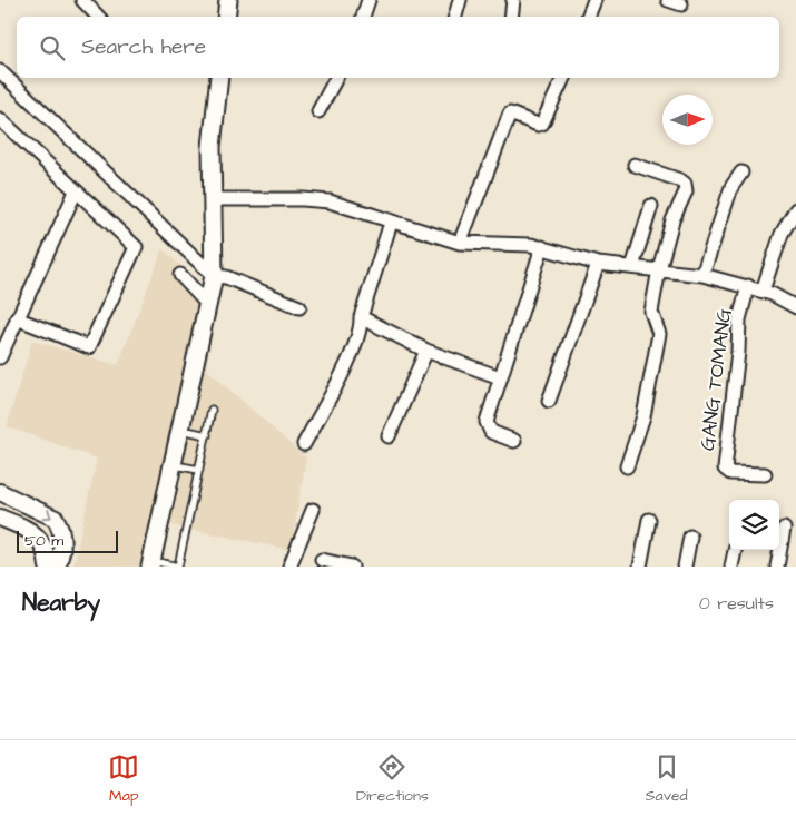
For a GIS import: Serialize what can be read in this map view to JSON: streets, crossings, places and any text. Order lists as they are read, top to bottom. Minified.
{"streets":{"street":["GANG TOMANG"]},"scale_bar":"50 m","north":"right","page":{"search":"Search here","scale":"50 m","heading":["Nearby","0 results"],"nav":["Map","Directions","Saved"]}}
